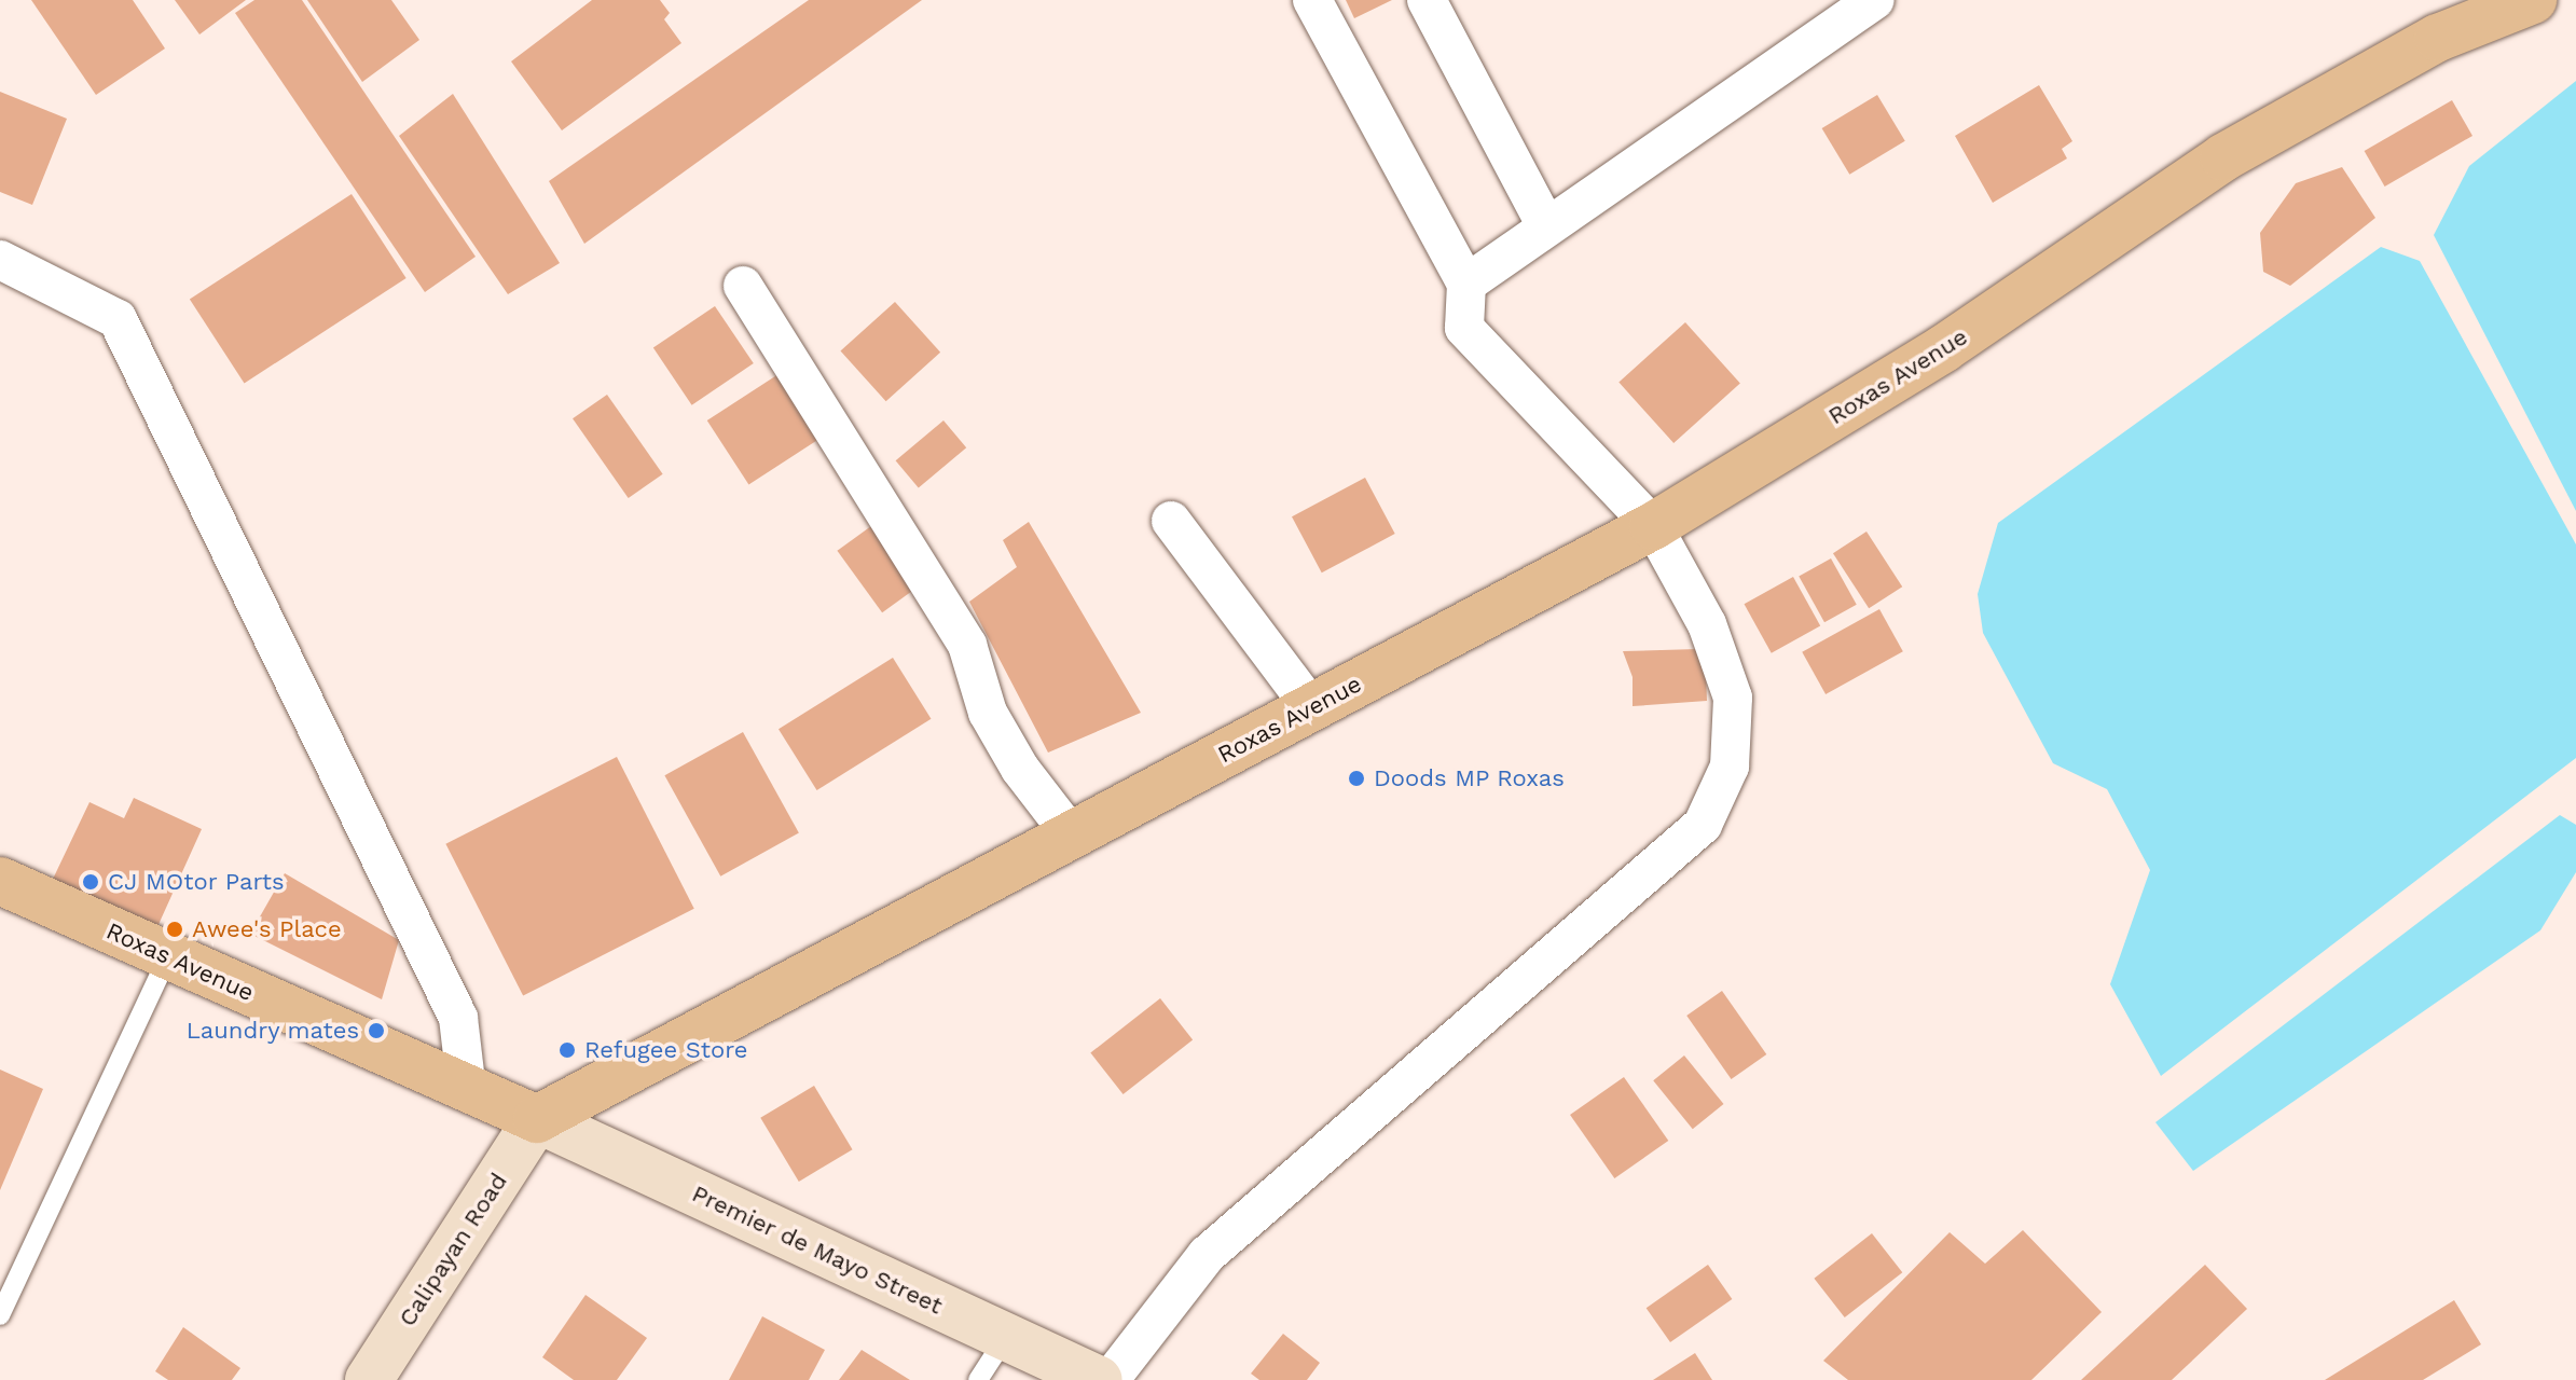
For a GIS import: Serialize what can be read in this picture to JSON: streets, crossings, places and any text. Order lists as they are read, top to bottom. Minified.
{"streets":{"main road":["Roxas Avenue","Calipayan Road","Premier de Mayo Street"]},"crossings":[["Roxas Avenue","Calipayan Road"],["Roxas Avenue","Premier de Mayo Street"],["Calipayan Road","Premier de Mayo Street"]],"places":["Doods MP Roxas","CJ MOtor Parts","Awee's Place","Laundry mates","Refugee Store"]}
